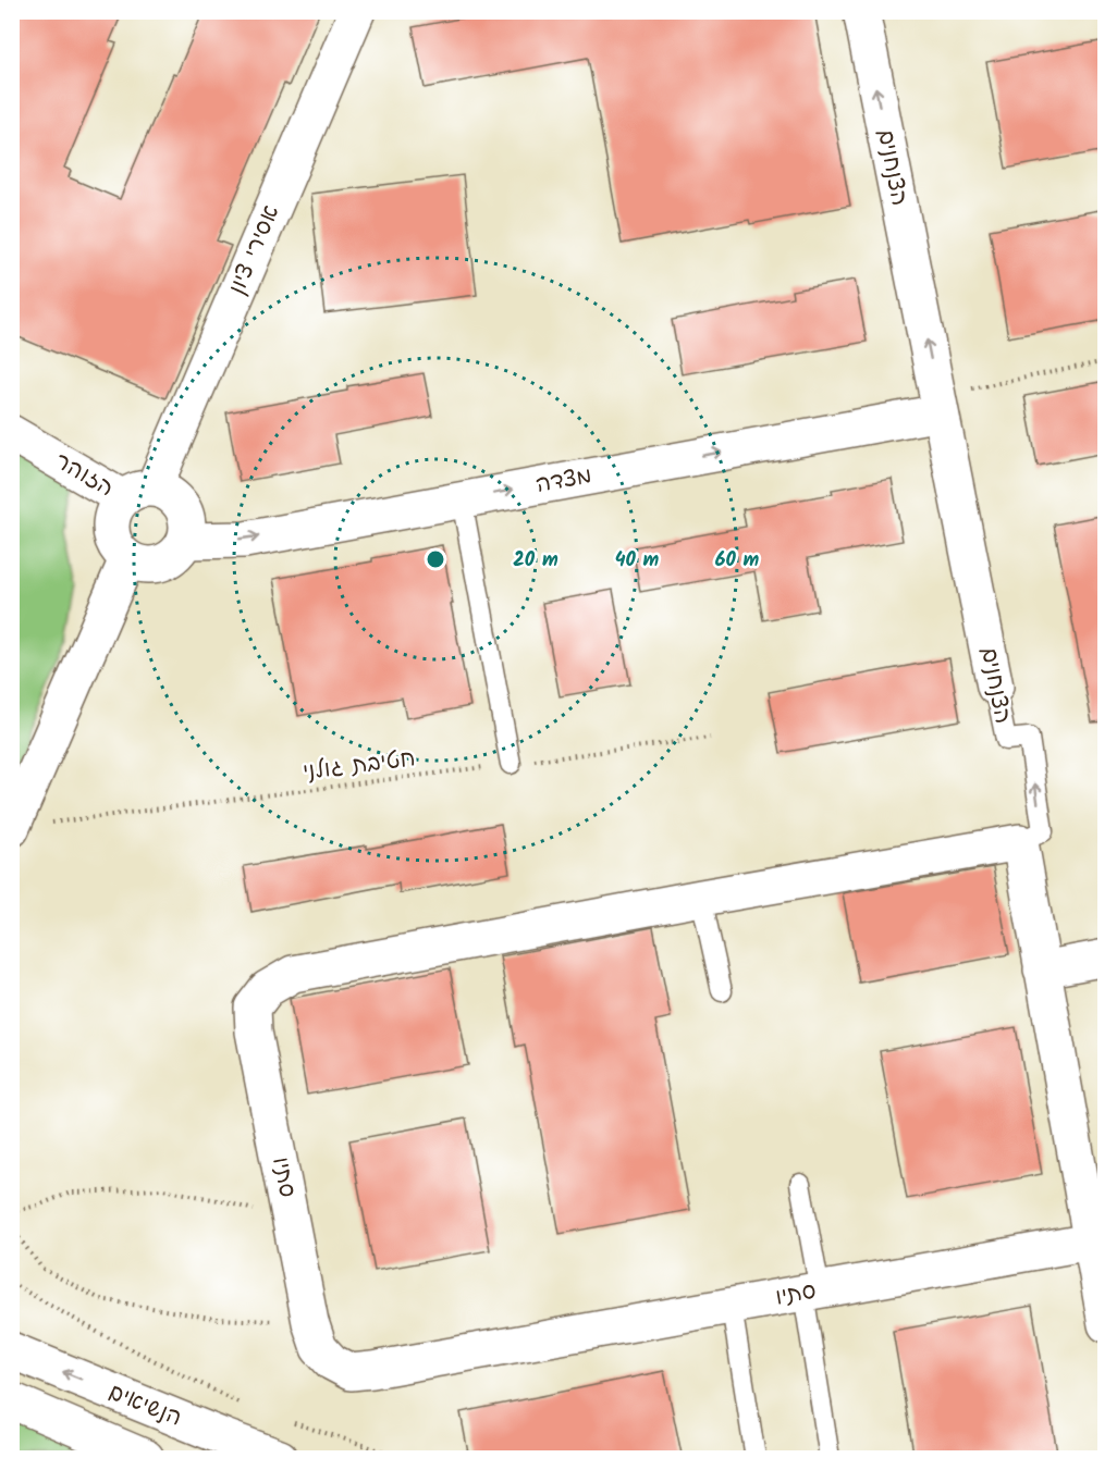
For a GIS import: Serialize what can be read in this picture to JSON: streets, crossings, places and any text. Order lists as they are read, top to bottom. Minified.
{"streets":{"street":["הצנחנים","אסירי ציון","הזוהר","מצדה","סתיו","הנשיאים"],"path":["חטיבת גולני"]},"crossings":[["הצנחנים","מצדה"],["הצנחנים","סתיו"],["אסירי ציון","הזוהר"],["אסירי ציון","מצדה"],["הזוהר","מצדה"]],"one_way":["הצנחנים","מצדה"],"rings":["20 m","40 m","60 m"]}
